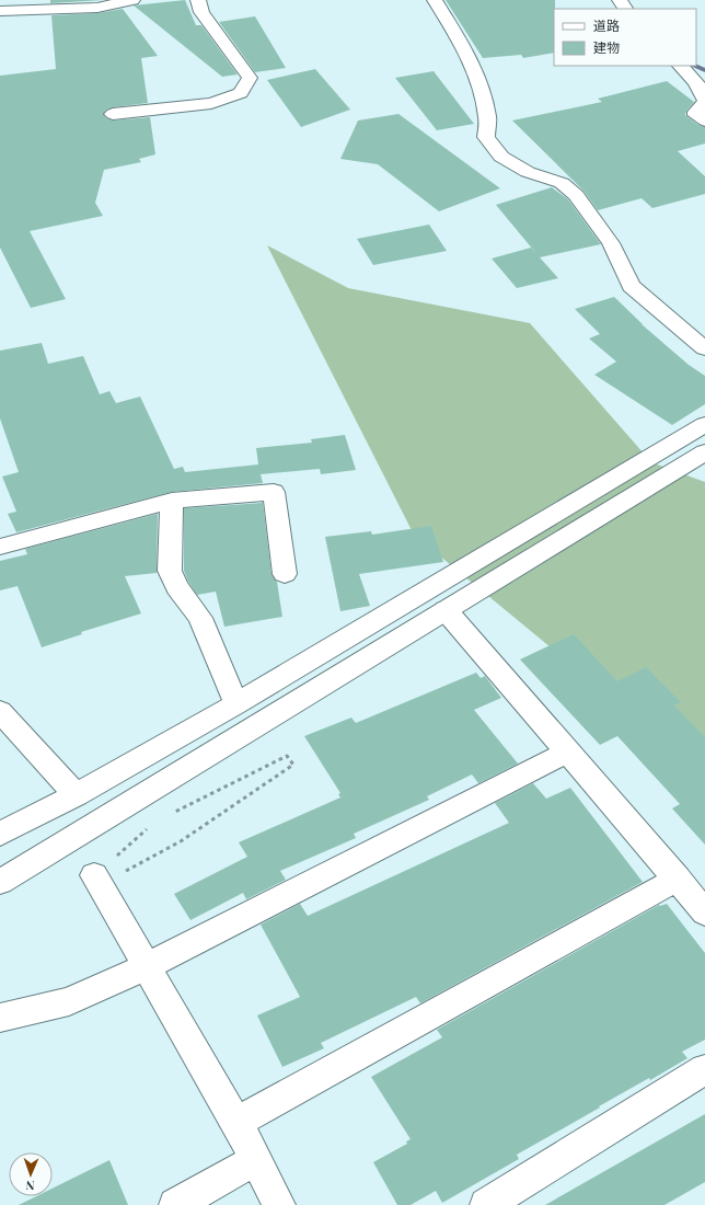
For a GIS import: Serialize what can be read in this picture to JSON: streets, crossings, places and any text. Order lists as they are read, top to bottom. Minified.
{"legend":["道路","建物"],"north":"bottom"}
